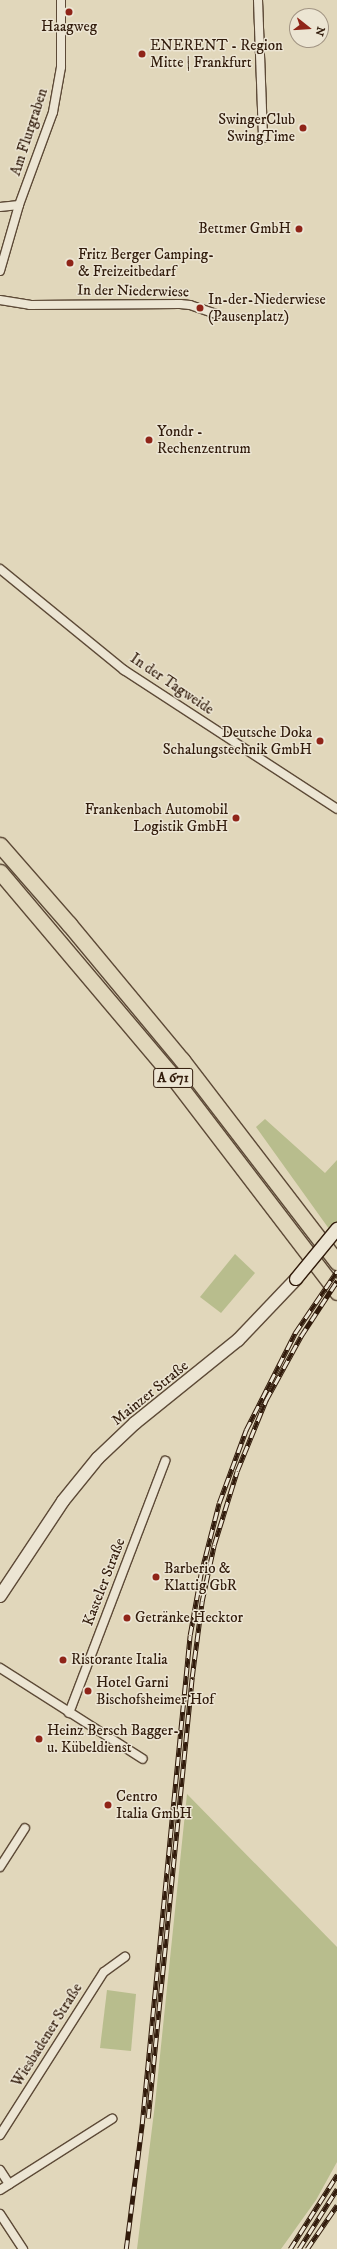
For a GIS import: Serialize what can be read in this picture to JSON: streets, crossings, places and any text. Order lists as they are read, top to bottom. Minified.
{"streets":{"highway":["A 671"],"main road":["Mainzer Straße"],"street":["Am Flurgraben","In der Niederwiese","In der Tagweide","Kasteler Straße","Wiesbadener Straße"]},"places":["Haagweg","ENERENT - Region Mitte | Frankfurt","SwingerClub SwingTime","Bettmer GmbH","Fritz Berger Camping- & Freizeitbedarf","In-der-Niederwiese (Pausenplatz)","Yondr - Rechenzentrum","Deutsche Doka Schalungstechnik GmbH","Frankenbach Automobil Logistik GmbH","Barberio & Klattig GbR","Getränke Hecktor","Ristorante Italia","Hotel Garni Bischofsheimer Hof","Heinz Bersch Bagger- u. Kübeldienst","Centro Italia GmbH"],"north":"right"}
